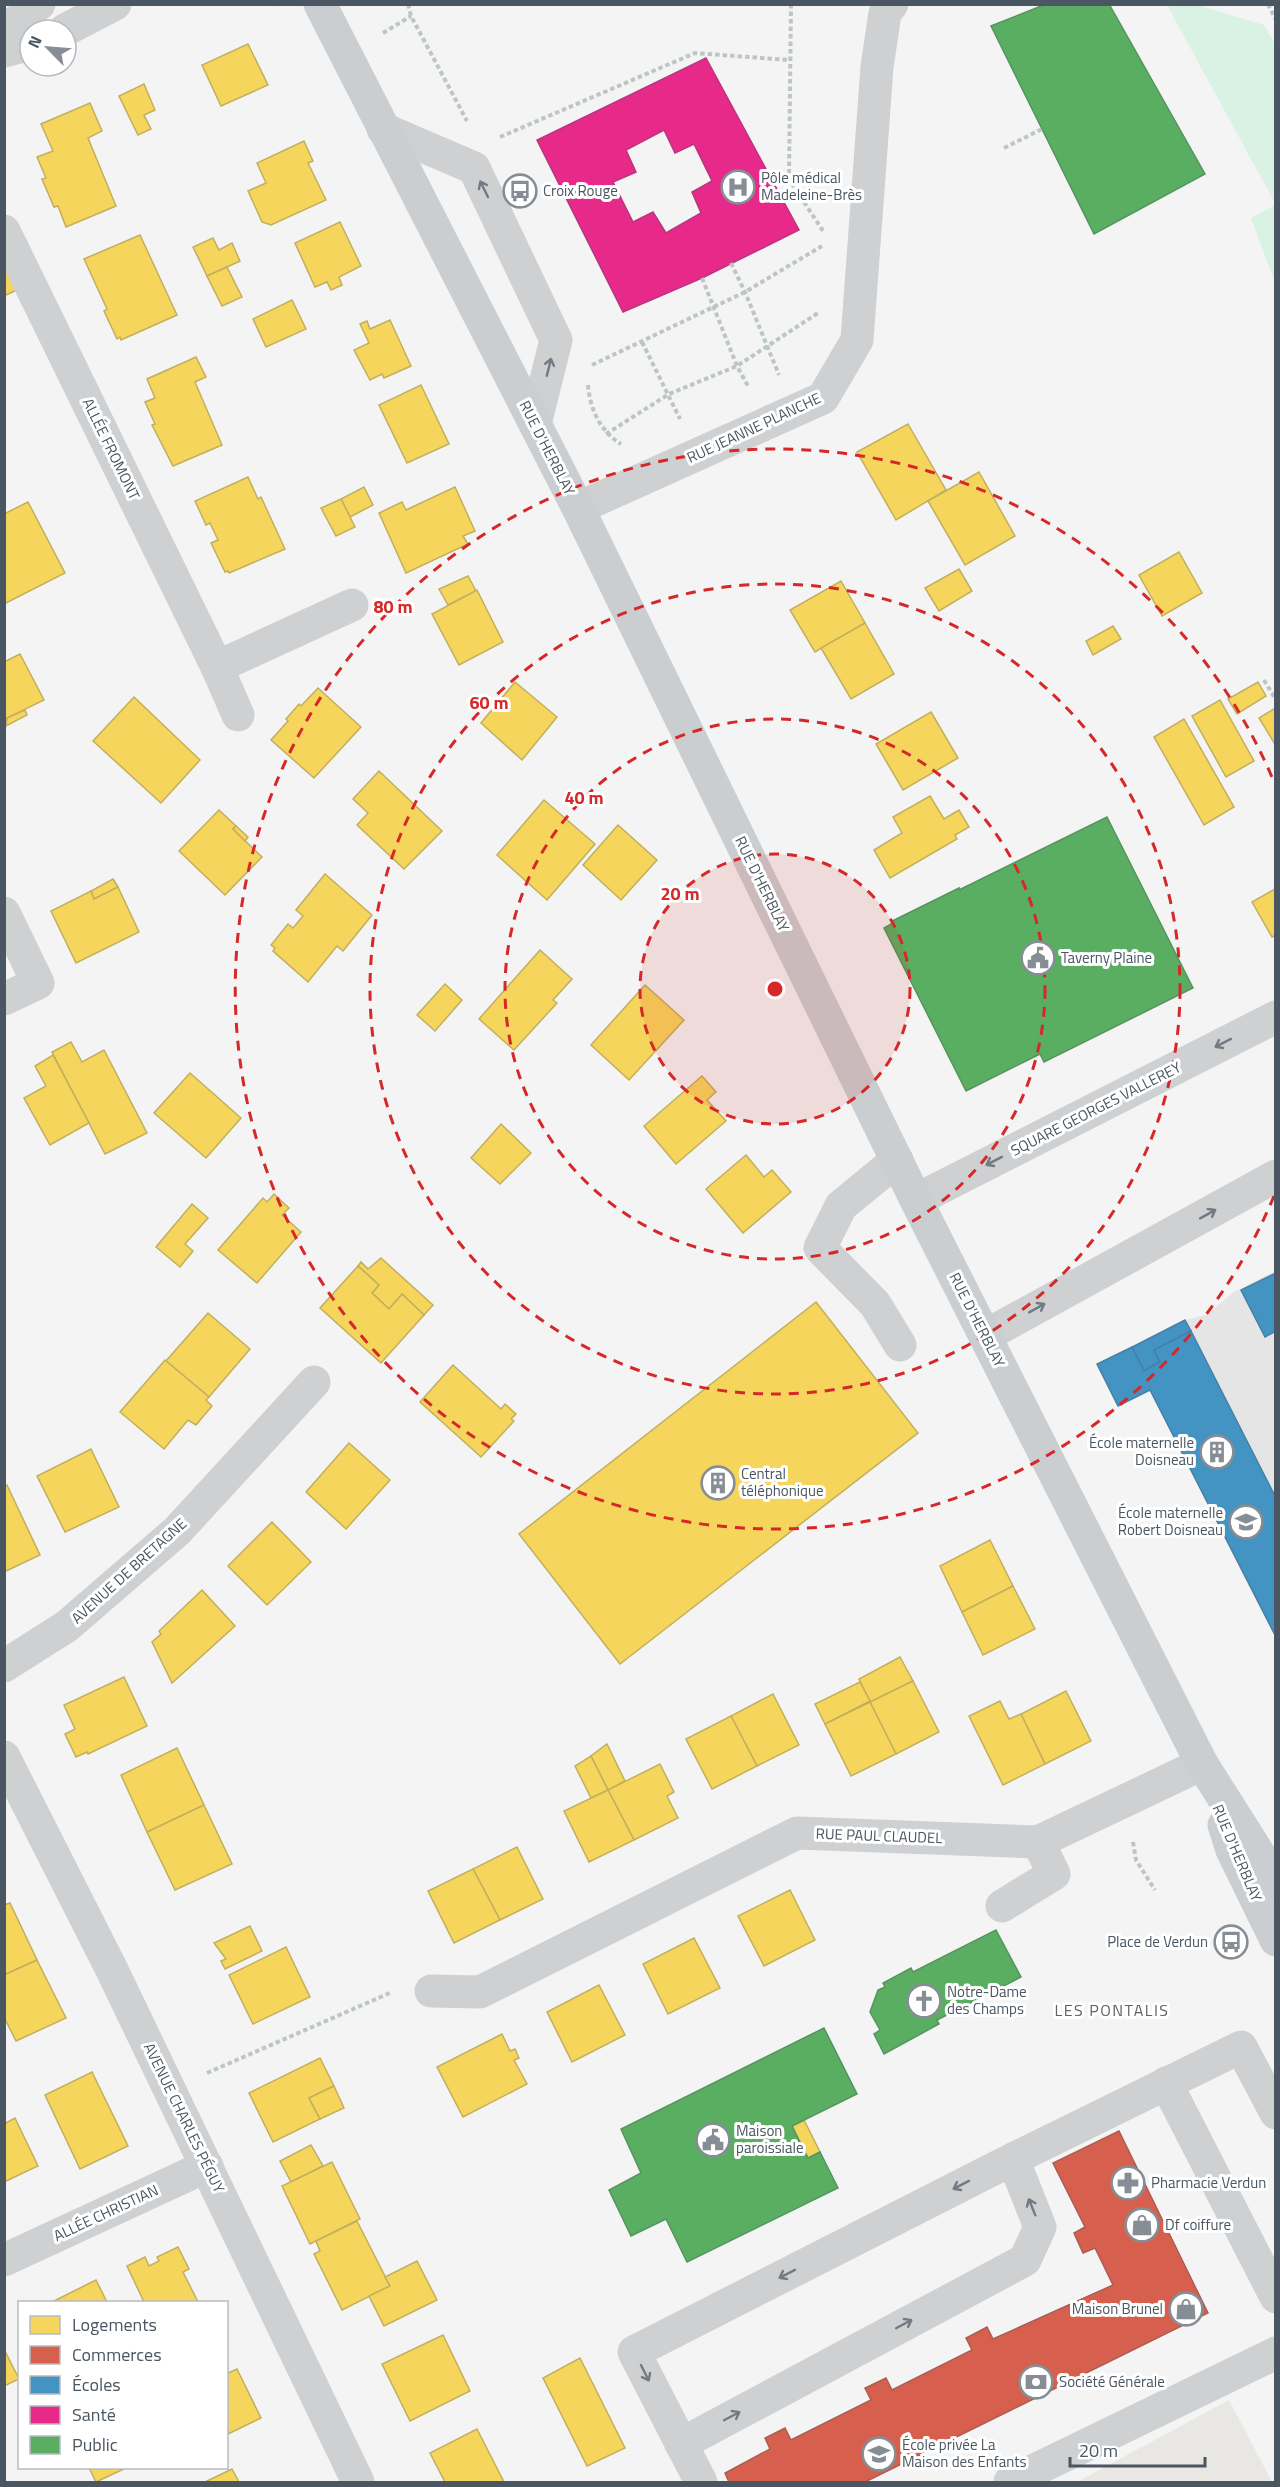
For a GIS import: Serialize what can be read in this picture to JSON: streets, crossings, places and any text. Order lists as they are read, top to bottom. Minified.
{"streets":{"main road":["RUE D'HERBLAY"],"street":["RUE JEANNE PLANCHE","ALLÉE FROMONT","SQUARE GEORGES VALLEREY","AVENUE DE BRETAGNE","RUE PAUL CLAUDEL","AVENUE CHARLES PÉGUY","ALLÉE CHRISTIAN"]},"crossings":[["RUE JEANNE PLANCHE","RUE D'HERBLAY"],["RUE D'HERBLAY","SQUARE GEORGES VALLEREY"],["RUE D'HERBLAY","RUE PAUL CLAUDEL"],["AVENUE CHARLES PÉGUY","ALLÉE CHRISTIAN"]],"districts":["LES PONTALIS"],"places":{"hospital":["Pôle médical Madeleine-Brès"],"bus stop":["Croix Rouge","Place de Verdun"],"public building":["Taverny Plaine","Maison paroissiale"],"building":["École maternelle Doisneau","Central téléphonique"],"school or university":["École maternelle Robert Doisneau","École privée La Maison des Enfants"],"church":["Notre-Dame des Champs"],"pharmacy":["Pharmacie Verdun"],"shop":["Df coiffure","Maison Brunel"],"bank":["Société Générale"]},"legend":["Logements","Commerces","Écoles","Santé","Public"],"scale_bar":"20 m","north":"top left","rings":["80 m","60 m","40 m","20 m"]}
